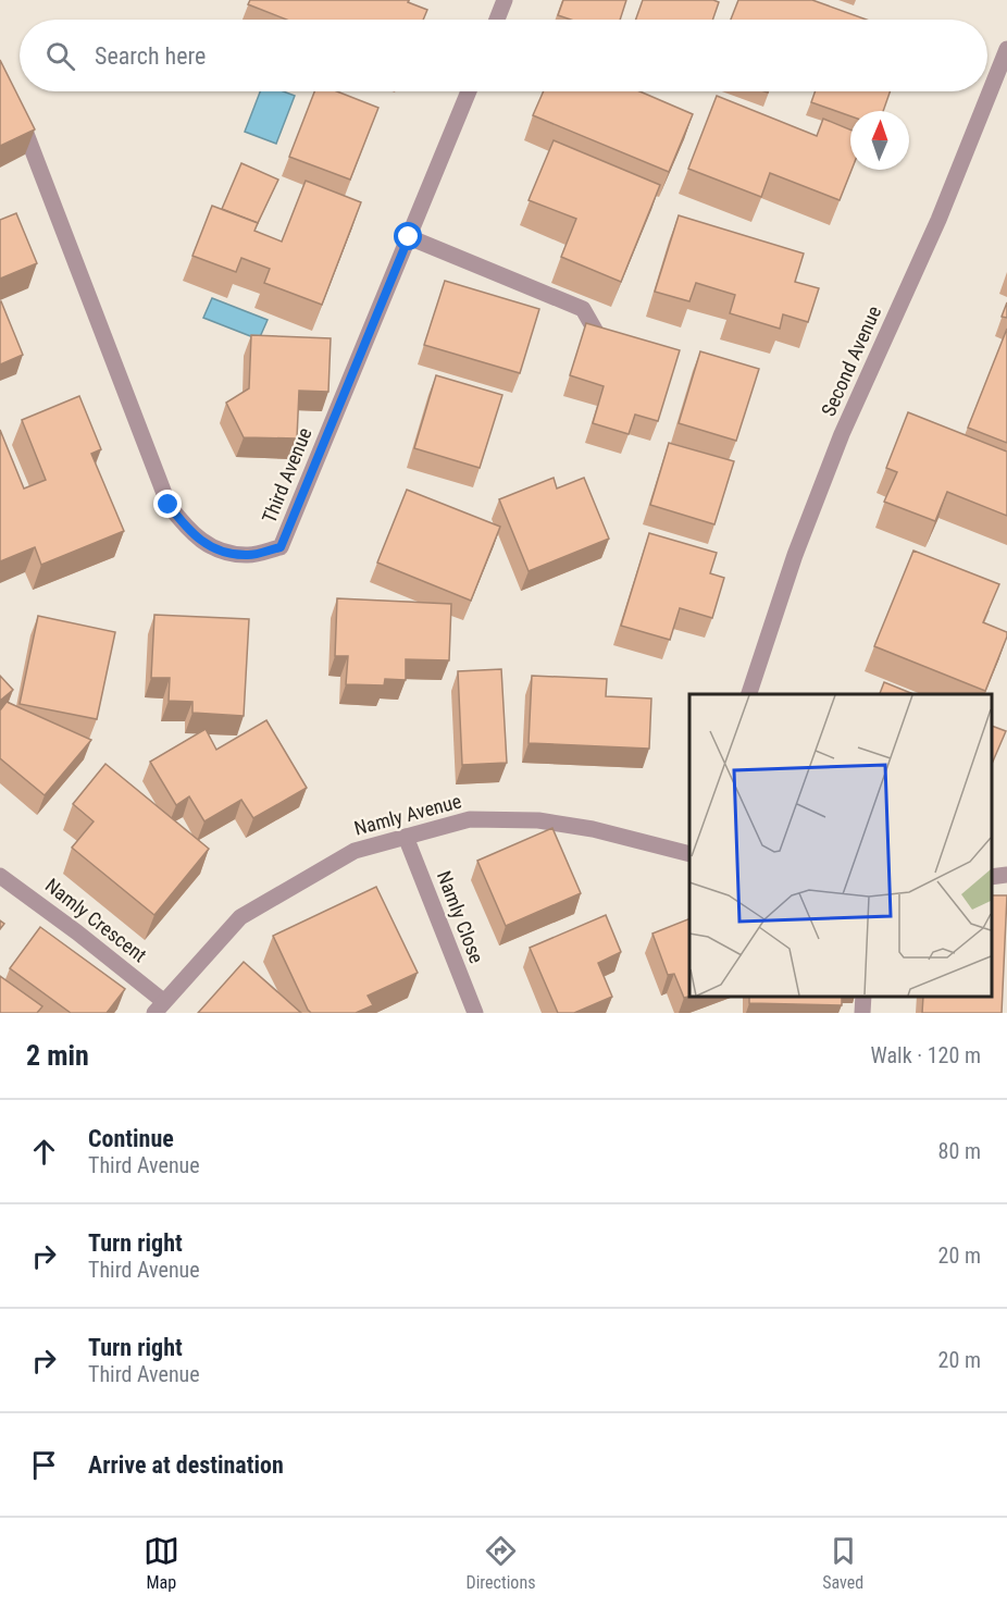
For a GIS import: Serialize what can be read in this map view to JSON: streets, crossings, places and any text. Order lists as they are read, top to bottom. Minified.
{"streets":{"street":["Second Avenue","Third Avenue","Namly Avenue","Namly Close","Namly Crescent"]},"crossings":[["Namly Avenue","Namly Close"],["Namly Avenue","Namly Crescent"]],"north":"top","page":{"search":"Search here","heading":["2 min","Walk · 120 m"],"list":[["Continue","Third Avenue","80 m"],["Turn right","Third Avenue","20 m"],["Turn right","Third Avenue","20 m"],"Arrive at destination"],"nav":["Map","Directions","Saved"]}}
